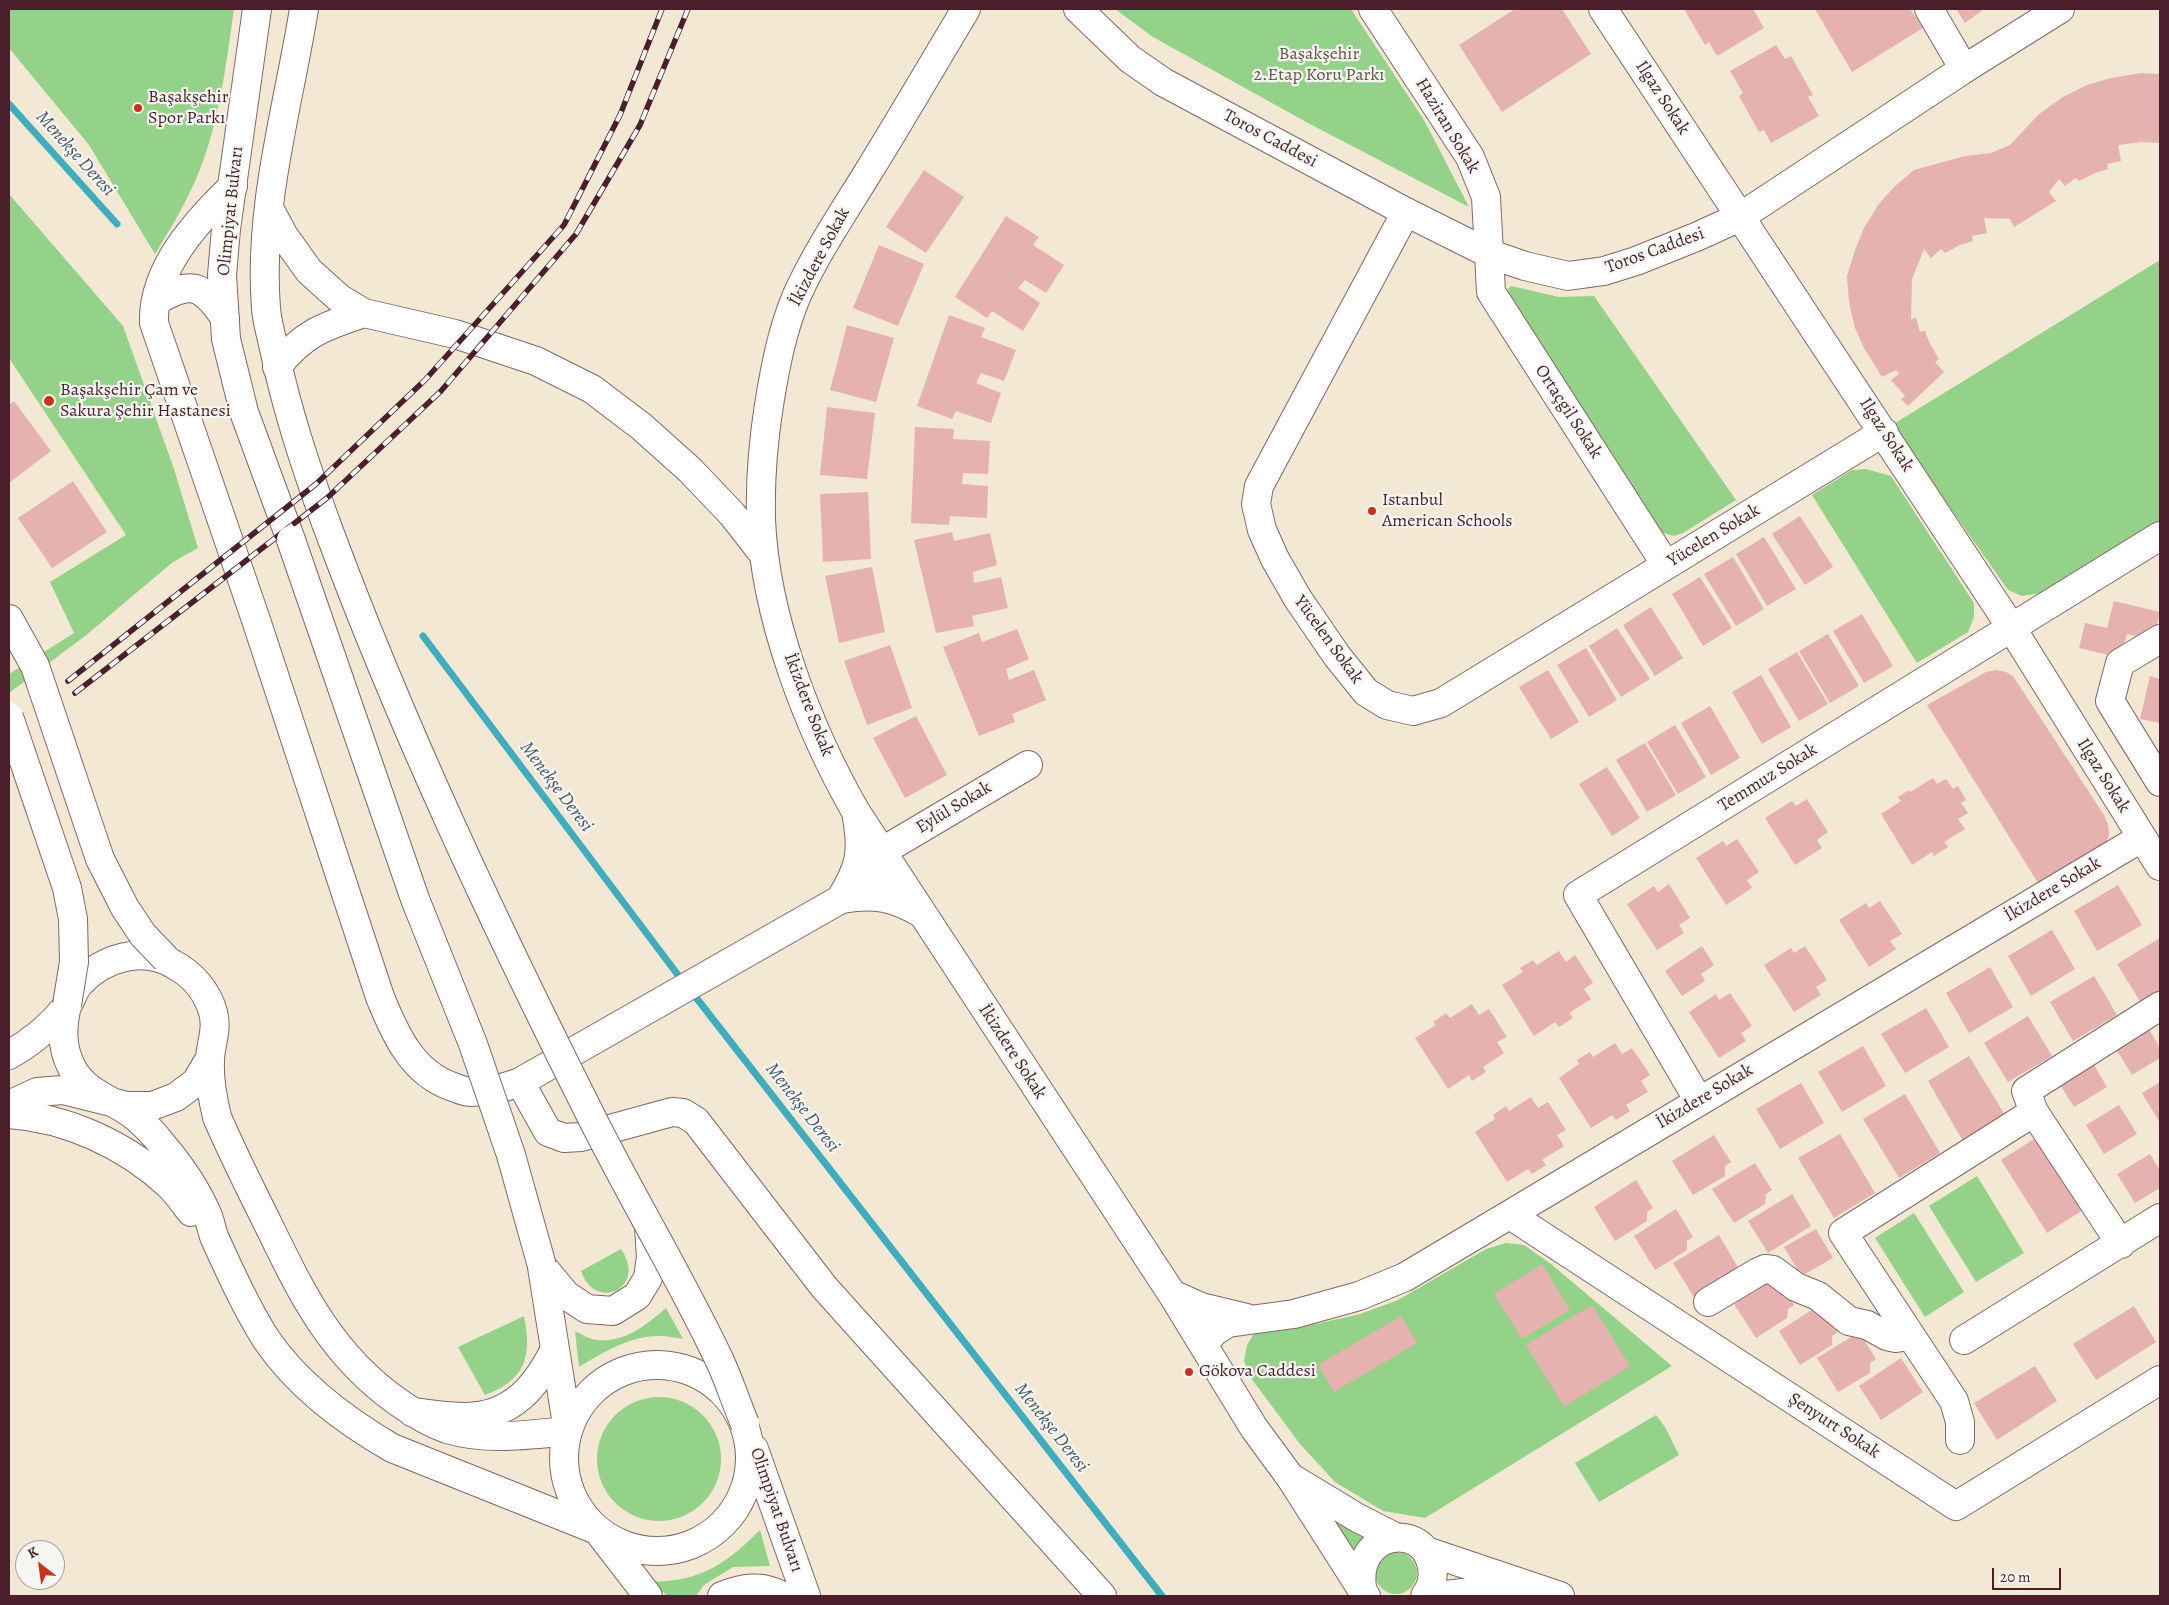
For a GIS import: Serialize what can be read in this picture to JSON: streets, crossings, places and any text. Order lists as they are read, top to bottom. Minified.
{"streets":{"street":["Ilgaz Sokak","Haziran Sokak","Toros Caddesi","Olimpiyat Bulvarı","İkizdere Sokak","Ortaçgil Sokak","Yücelen Sokak","Temmuz Sokak","Eylül Sokak","Şenyurt Sokak"]},"crossings":[["Ilgaz Sokak","Toros Caddesi"],["Ilgaz Sokak","İkizdere Sokak"],["Ilgaz Sokak","Yücelen Sokak"],["Ilgaz Sokak","Temmuz Sokak"],["Haziran Sokak","Toros Caddesi"],["Haziran Sokak","Ortaçgil Sokak"],["Toros Caddesi","Ortaçgil Sokak"],["Toros Caddesi","Yücelen Sokak"],["Olimpiyat Bulvarı","Eylül Sokak"],["İkizdere Sokak","Temmuz Sokak"],["İkizdere Sokak","Eylül Sokak"],["İkizdere Sokak","Şenyurt Sokak"],["Ortaçgil Sokak","Yücelen Sokak"]],"water":["Menekşe Deresi"],"parks":["Başakşehir 2.Etap Koru Parkı"],"places":["Başakşehir Spor Parkı","Başakşehir Çam ve Sakura Şehir Hastanesi","Istanbul American Schools","Gökova Caddesi"],"scale_bar":"20 m","north":"top left"}
